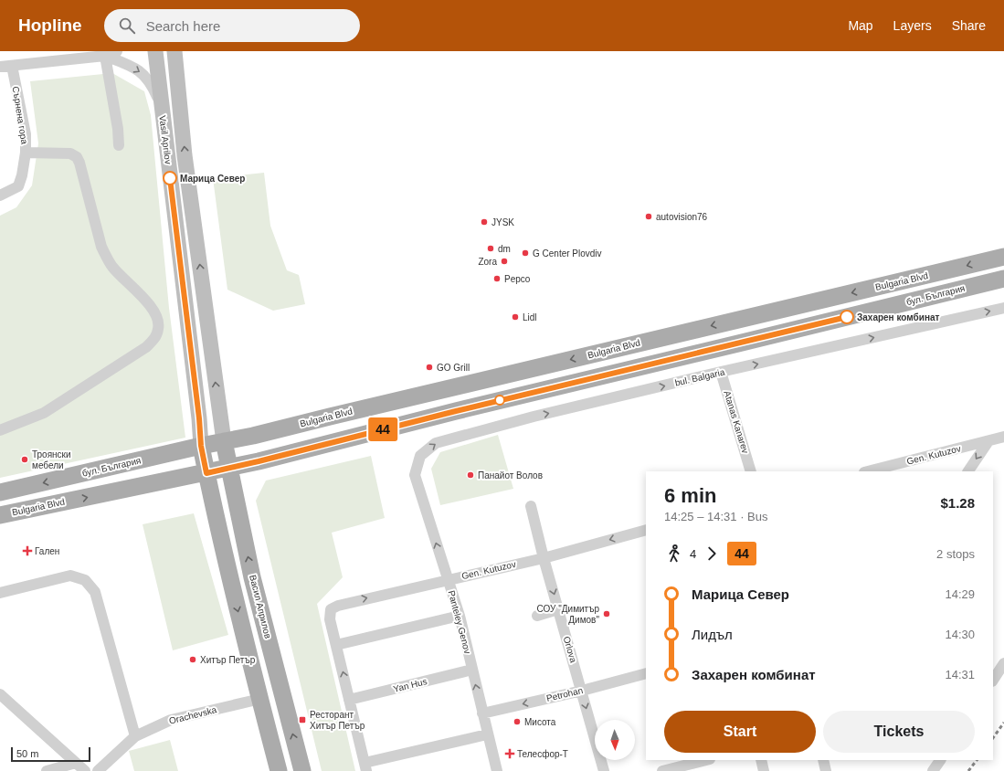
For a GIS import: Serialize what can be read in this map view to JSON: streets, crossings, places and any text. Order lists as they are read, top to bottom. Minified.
{"streets":{"main road":["Vasil Aprilov","Bulgaria Blvd","бул. България","Васил Априлов"],"street":["Сърнена гора","bul. Balgaria","Atanas Kanarev","Gen. Kutuzov","Panteley Genov","Orlova","Yan Hus","Petrohan","Orachevska"]},"crossings":[["Vasil Aprilov","Bulgaria Blvd"],["Vasil Aprilov","бул. България"],["Vasil Aprilov","Васил Априлов"],["Bulgaria Blvd","бул. България"],["Bulgaria Blvd","Васил Априлов"],["бул. България","Васил Априлов"],["bul. Balgaria","Atanas Kanarev"],["bul. Balgaria","Panteley Genov"],["Gen. Kutuzov","Panteley Genov"],["Gen. Kutuzov","Orlova"],["Panteley Genov","Yan Hus"],["Panteley Genov","Petrohan"],["Orlova","Petrohan"]],"one_way":["bul. Balgaria","Panteley Genov","Orlova","Petrohan"],"places":{"other":["Марица Север","autovision76","JYSK","dm","G Center Plovdiv","Zora","Pepco","Lidl","Захарен комбинат","GO Grill","Троянски мебели","Панайот Волов","СОУ \"Димитър Димов\"","Хитър Петър","Мисота"],"health":["Гален","Телесфор-Т"],"transit":["Ресторант Хитър Петър"]},"lines":["bus line 44"],"scale_bar":"50 m","north":"bottom","page":{"header":"Hopline","search":"Search here","nav":["Map","Layers","Share"],"on_map":"44","heading":["6 min","14:25 – 14:31 · Bus","$1.28"],"legs":["4","44","2 stops"],"list":[{"name":"Марица Север","value":"14:29"},{"name":"Лидъл","value":"14:30"},{"name":"Захарен комбинат","value":"14:31"}],"buttons":["Start","Tickets"],"scale":"50 m"}}
